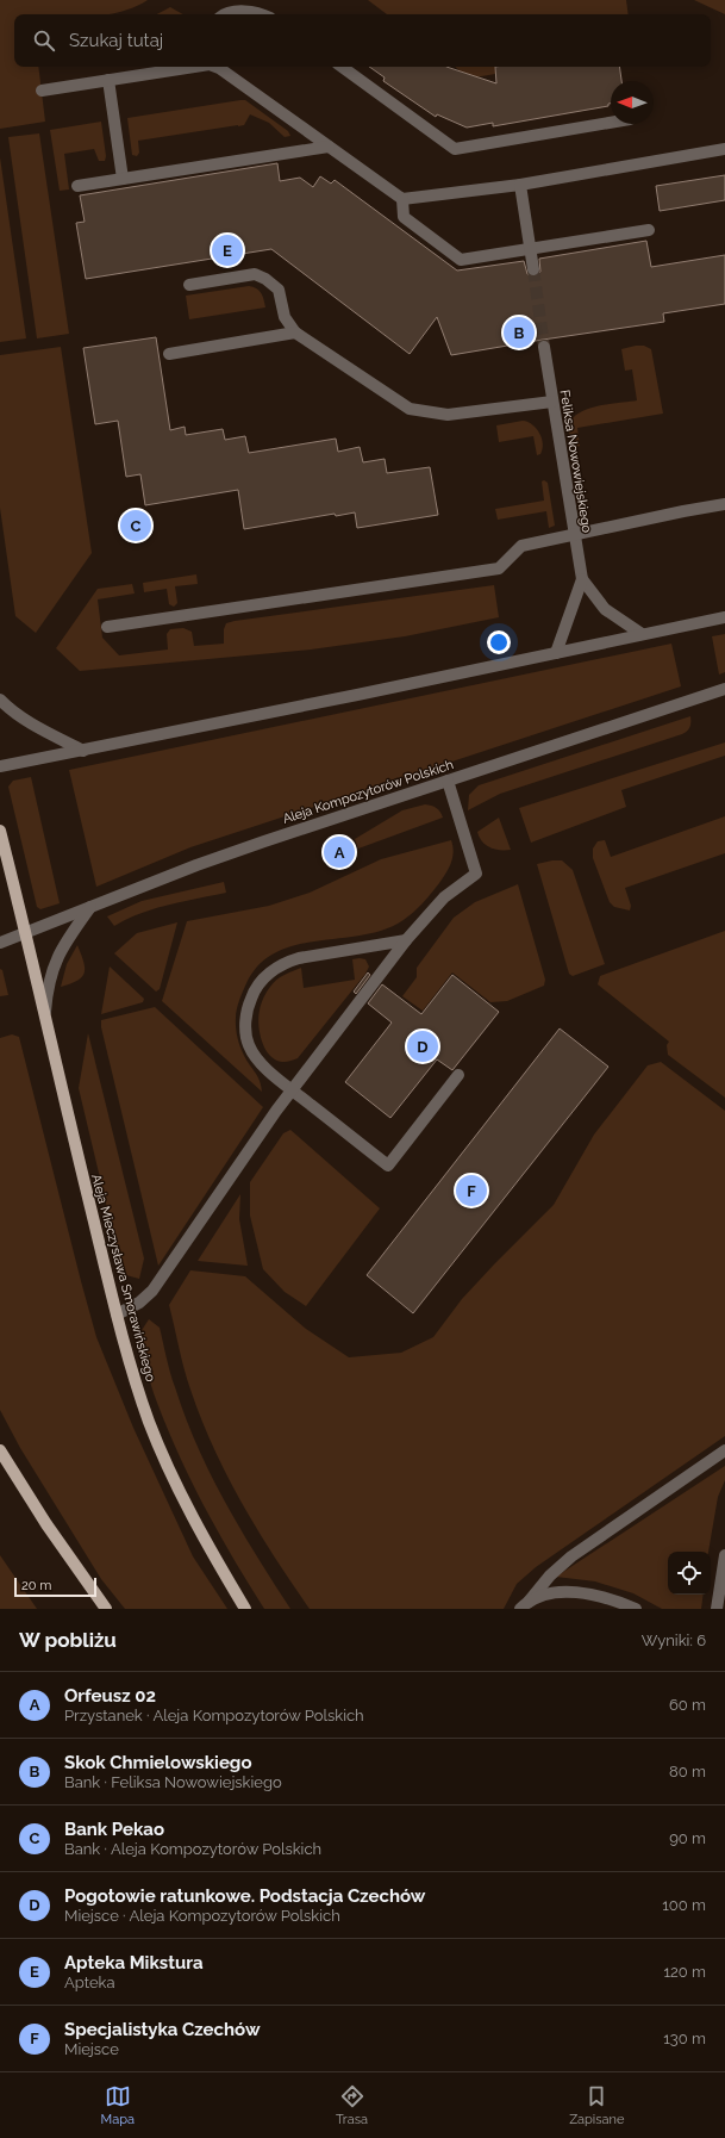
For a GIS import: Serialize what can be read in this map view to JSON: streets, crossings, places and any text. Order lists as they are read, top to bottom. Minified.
{"streets":{"main road":["Aleja Mieczysława Smorawińskiego"],"street":["Feliksa Nowowiejskiego","Aleja Kompozytorów Polskich"]},"crossings":[["Aleja Kompozytorów Polskich","Aleja Mieczysława Smorawińskiego"]],"scale_bar":"20 m","north":"left","page":{"search":"Szukaj tutaj","pins":["E","B","C","A","D","F"],"scale":"20 m","heading":["W pobliżu","Wyniki: 6"],"list":[{"mark":"A","name":"Orfeusz 02","note":"Przystanek · Aleja Kompozytorów Polskich","value":"60 m"},{"mark":"B","name":"Skok Chmielowskiego","note":"Bank · Feliksa Nowowiejskiego","value":"80 m"},{"mark":"C","name":"Bank Pekao","note":"Bank · Aleja Kompozytorów Polskich","value":"90 m"},{"mark":"D","name":"Pogotowie ratunkowe. Podstacja Czechów","note":"Miejsce · Aleja Kompozytorów Polskich","value":"100 m"},{"mark":"E","name":"Apteka Mikstura","note":"Apteka","value":"120 m"},{"mark":"F","name":"Specjalistyka Czechów","note":"Miejsce","value":"130 m"}],"nav":["Mapa","Trasa","Zapisane"]}}
